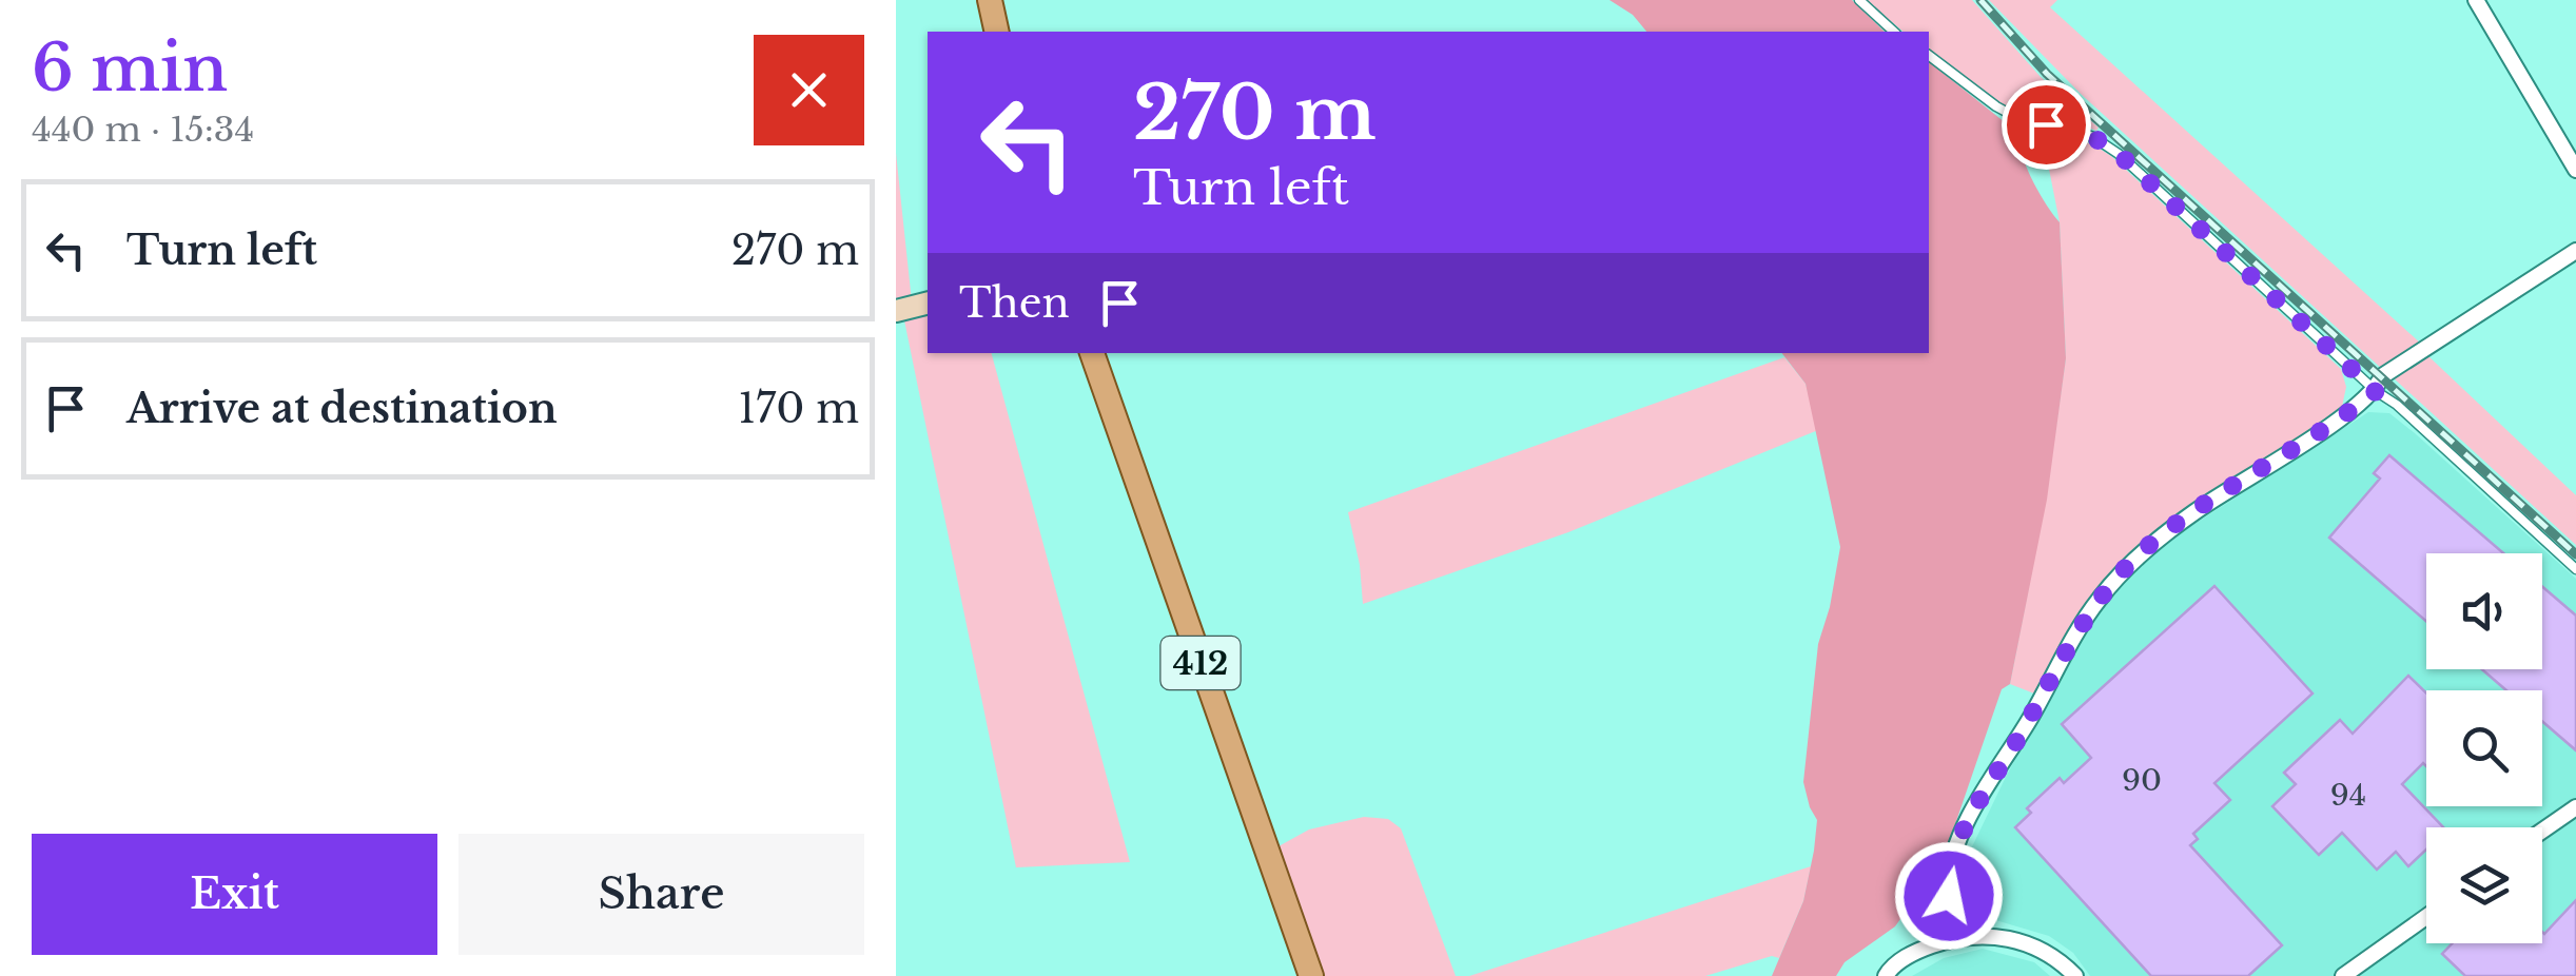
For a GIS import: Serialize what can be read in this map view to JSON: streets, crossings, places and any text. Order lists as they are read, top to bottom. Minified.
{"streets":{"main road":["412"]},"house_numbers":["90","94"],"page":{"heading":["6 min","440 m · 15:34"],"turn":["270 m","Turn left"],"list":[{"name":"Turn left","value":"270 m"},{"name":"Arrive at destination","value":"170 m"}],"then":"Then","buttons":["Exit","Share"]}}
